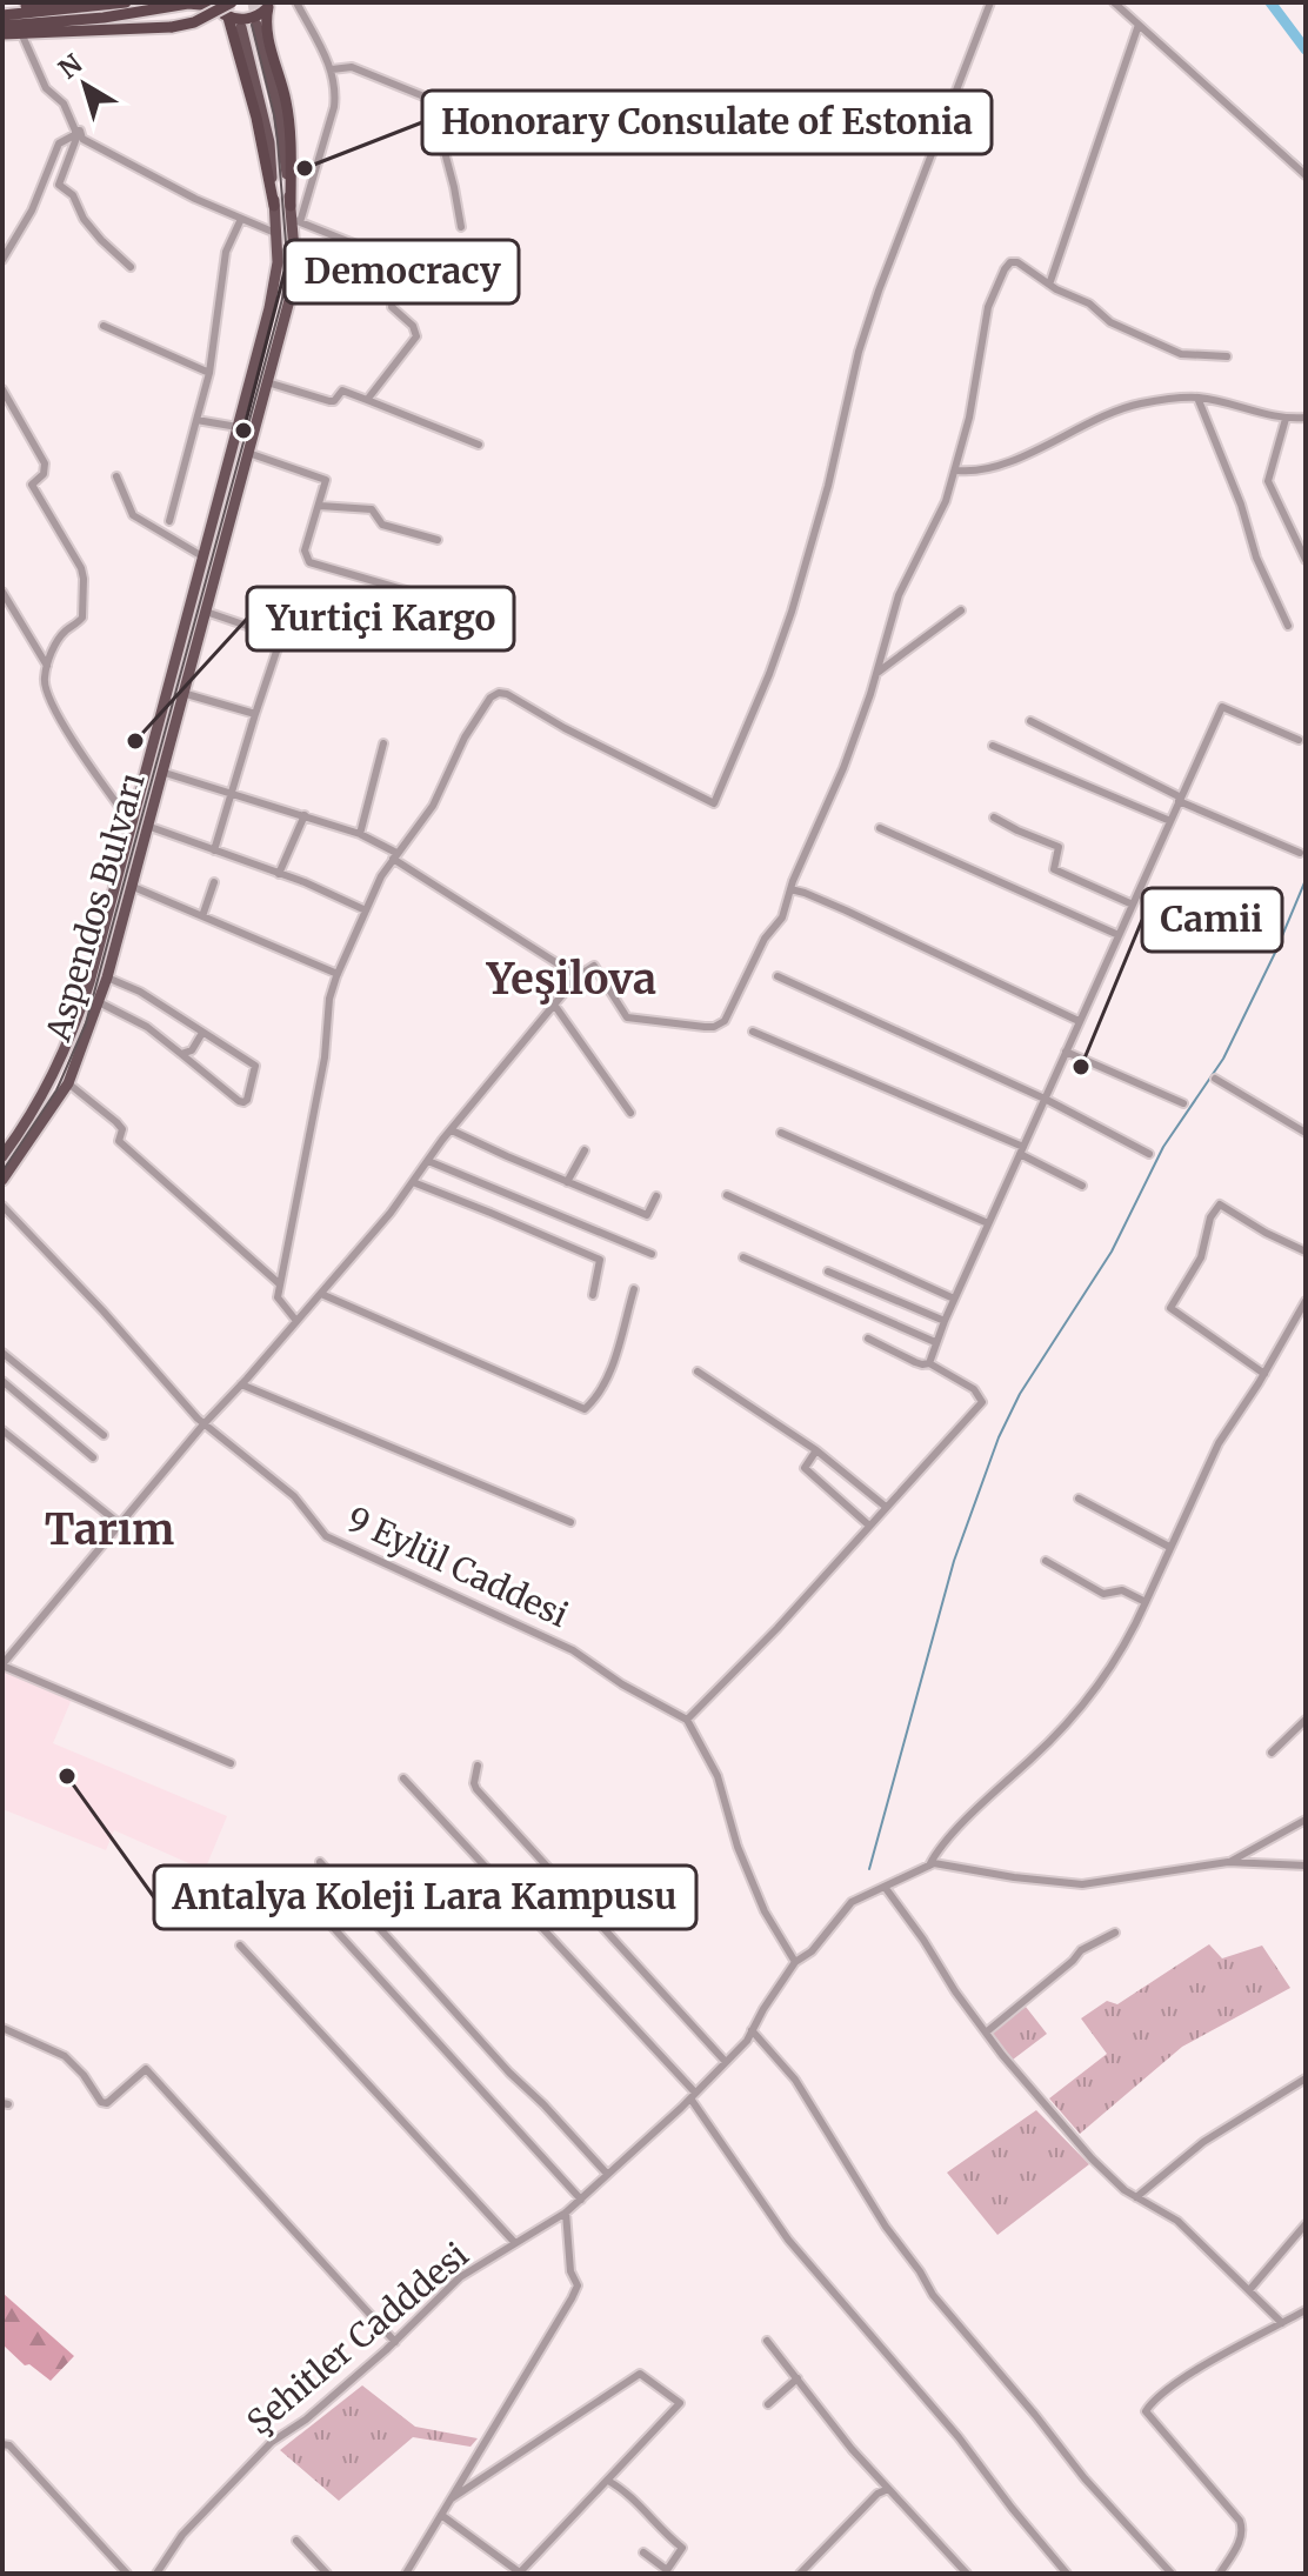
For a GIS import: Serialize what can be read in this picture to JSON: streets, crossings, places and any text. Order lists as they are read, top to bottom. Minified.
{"streets":{"main road":["Aspendos Bulvarı"],"street":["9 Eylül Caddesi","Şehitler Cadddesi"]},"districts":["Yeşilova","Tarım"],"places":["Honorary Consulate of Estonia","Democracy","Yurtiçi Kargo","Camii","Antalya Koleji Lara Kampusu"],"north":"top left"}
